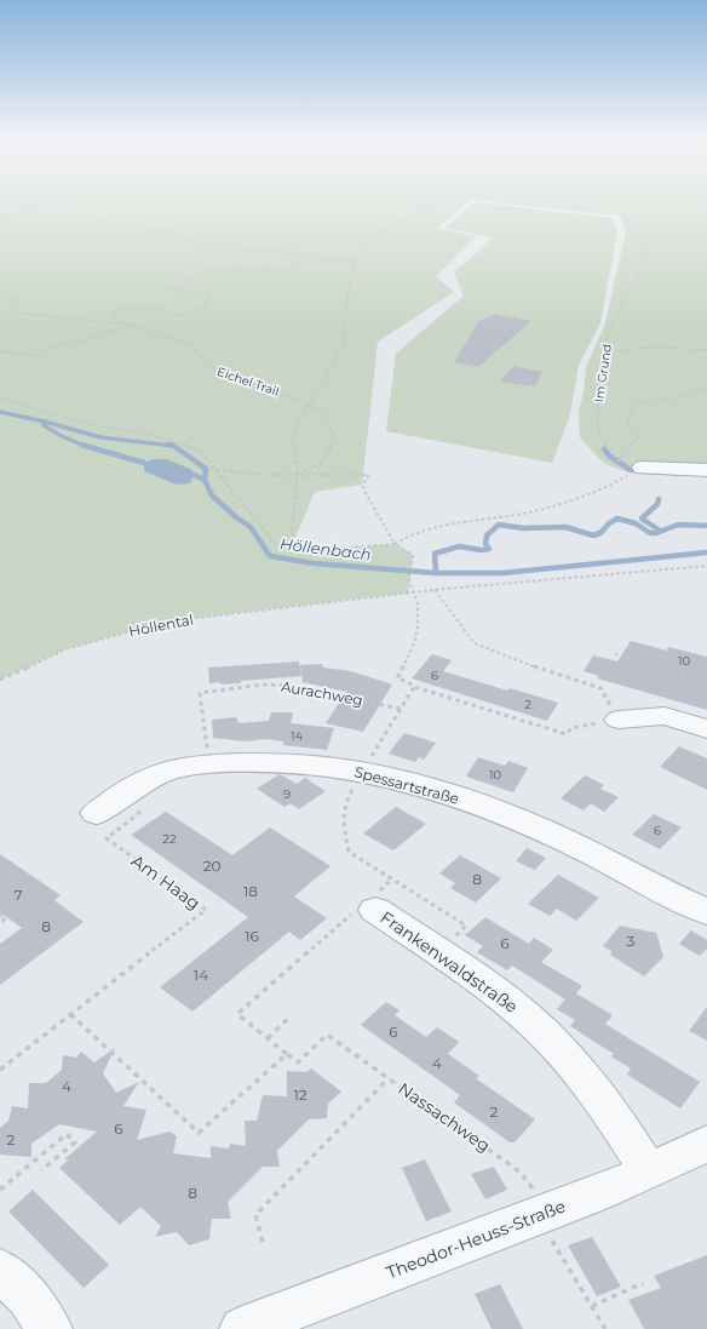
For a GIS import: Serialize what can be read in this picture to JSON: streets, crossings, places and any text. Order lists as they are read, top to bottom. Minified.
{"streets":{"street":["Spessartstraße","Frankenwaldstraße","Theodor-Heuss-Straße"],"path":["Im Grund","Eichel Trail","Höllental","Aurachweg","Am Haag","Nassachweg"]},"crossings":[["Aurachweg","Spessartstraße"],["Spessartstraße","Am Haag"],["Frankenwaldstraße","Theodor-Heuss-Straße"],["Nassachweg","Theodor-Heuss-Straße"]],"water":["Höllenbach"],"house_numbers":["10","6","2","14","10","9","6","22","20","8","18","7","8","16","3","6","14","6","4","4","12","2","6","2","8"]}
